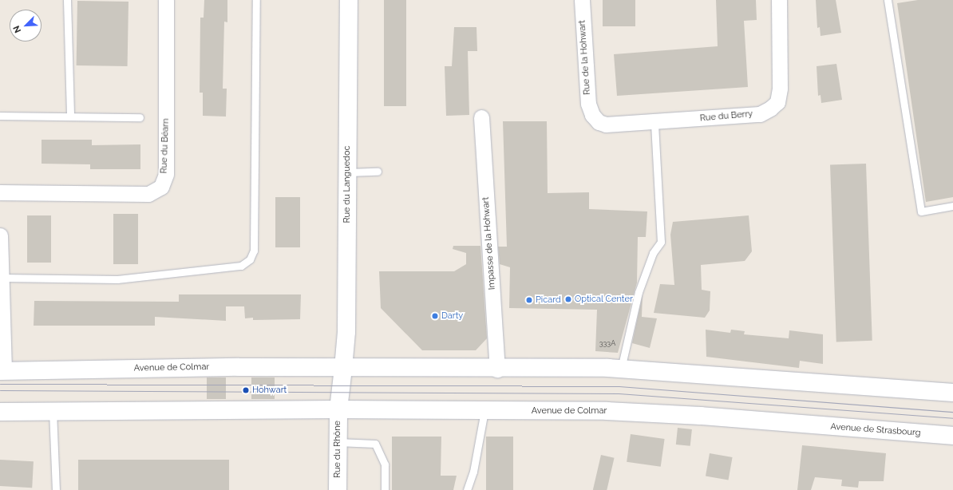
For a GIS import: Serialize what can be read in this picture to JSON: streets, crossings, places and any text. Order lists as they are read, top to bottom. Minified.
{"streets":{"main road":["Rue du Languedoc","Avenue de Colmar","Avenue de Strasbourg","Rue du Rhône"],"street":["Rue de la Hohwart","Rue du Berry","Rue du Béarn","Impasse de la Hohwart"]},"crossings":[["Rue de la Hohwart","Rue du Berry"],["Rue du Languedoc","Avenue de Colmar"],["Impasse de la Hohwart","Avenue de Colmar"],["Avenue de Colmar","Avenue de Strasbourg"],["Avenue de Colmar","Rue du Rhône"]],"places":["Optical Center","Picard","Darty","Hohwart"],"house_numbers":["333A"],"north":"bottom left"}
